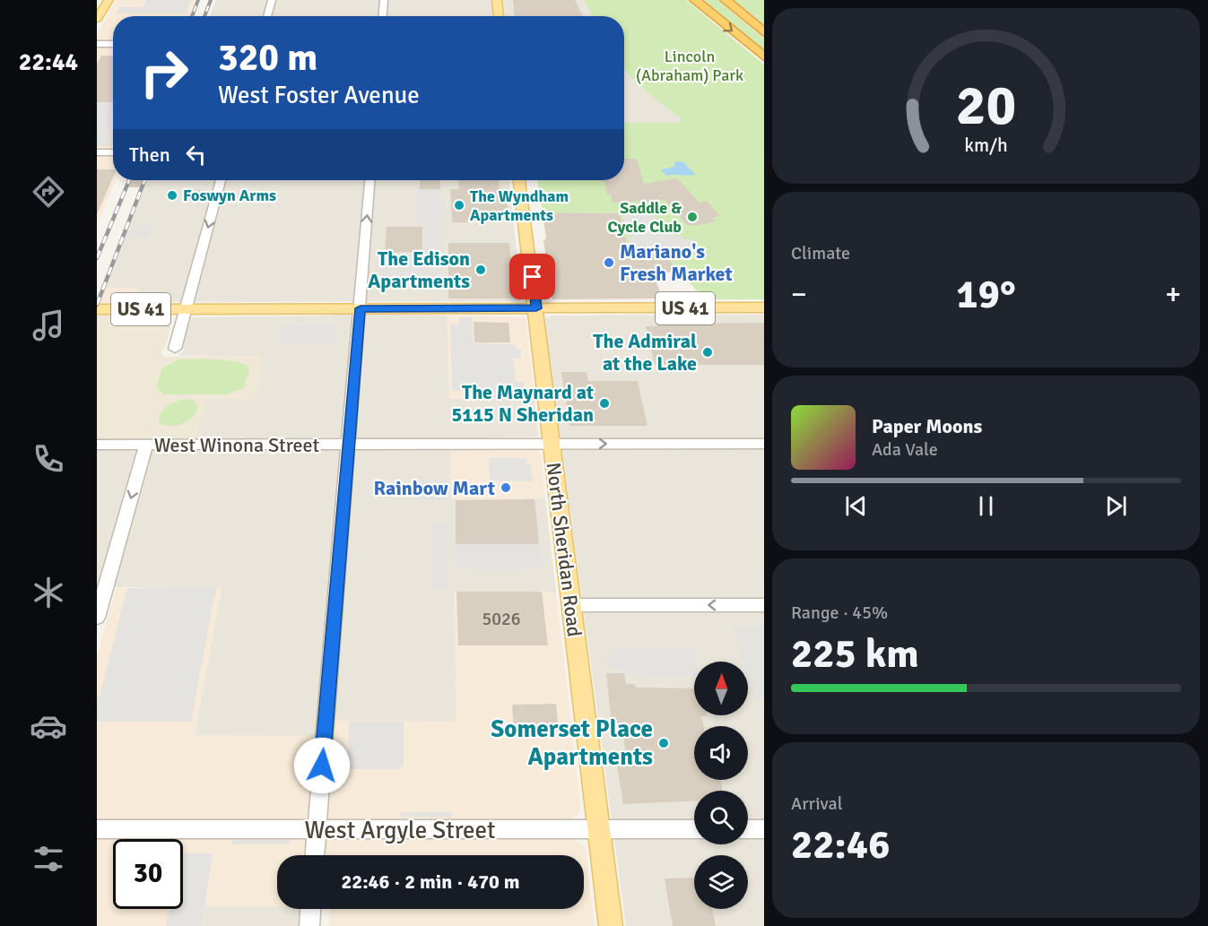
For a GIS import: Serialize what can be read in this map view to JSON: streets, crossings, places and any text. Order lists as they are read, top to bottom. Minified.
{"streets":{"main road":["US 41","North Sheridan Road"],"street":["West Winona Street","West Argyle Street"]},"crossings":[["US 41","North Sheridan Road"],["West Winona Street","North Sheridan Road"],["North Sheridan Road","West Argyle Street"]],"parks":["Lincoln (Abraham) Park"],"places":["Foswyn Arms","The Wyndham Apartments","Saddle & Cycle Club","Mariano's Fresh Market","The Edison Apartments","The Admiral at the Lake","The Maynard at 5115 N Sheridan","Rainbow Mart","Somerset Place Apartments"],"house_numbers":["5026"],"north":"top","page":{"tabs":"22:44","turn":["320 m","West Foster Avenue"],"then":"Then","tile":["Climate",["Range · 45%","225 km"],["Arrival","22:46"]],"heat":["−","19°","+"],"song":["Paper Moons","Ada Vale"],"limit":"30","trip":"22:46 · 2 min · 470 m","gauge":["20","km/h"]}}
